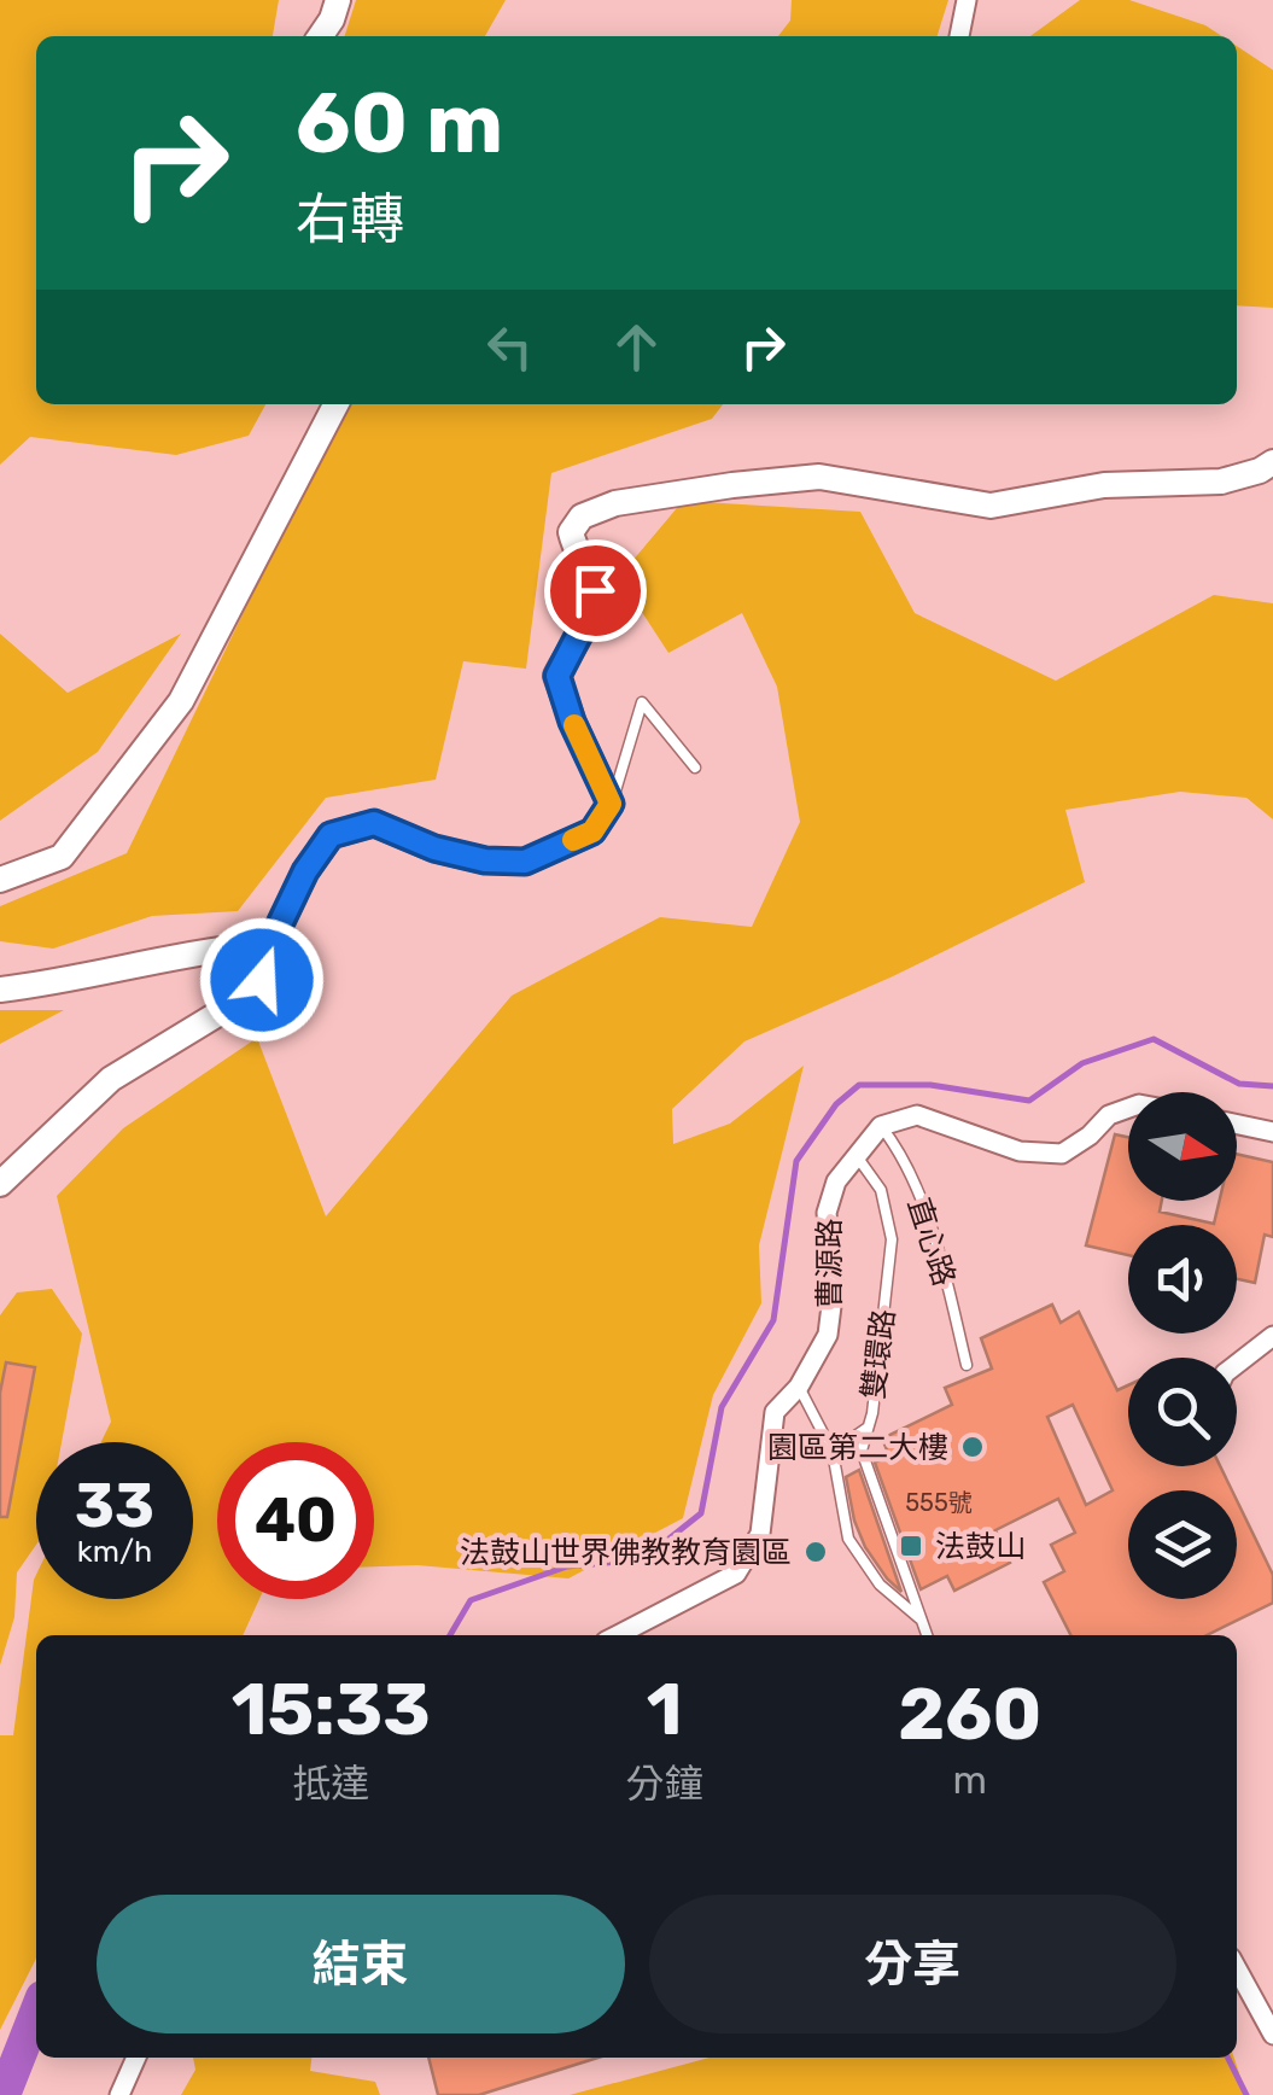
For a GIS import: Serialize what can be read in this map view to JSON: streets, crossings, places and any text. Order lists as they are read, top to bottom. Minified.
{"streets":{"street":["曹源路"],"lane":["直心路","雙環路"]},"crossings":[["直心路","曹源路"],["曹源路","雙環路"]],"places":{"other":["園區第二大樓","法鼓山世界佛教教育園區"],"transit":["法鼓山"]},"house_numbers":["555號"],"north":"right","page":{"turn":["60 m","右轉"],"speed":"33 km/h","limit":"40","eta":["15:33","抵達","1","分鐘","260","m"],"buttons":["結束","分享"]}}
